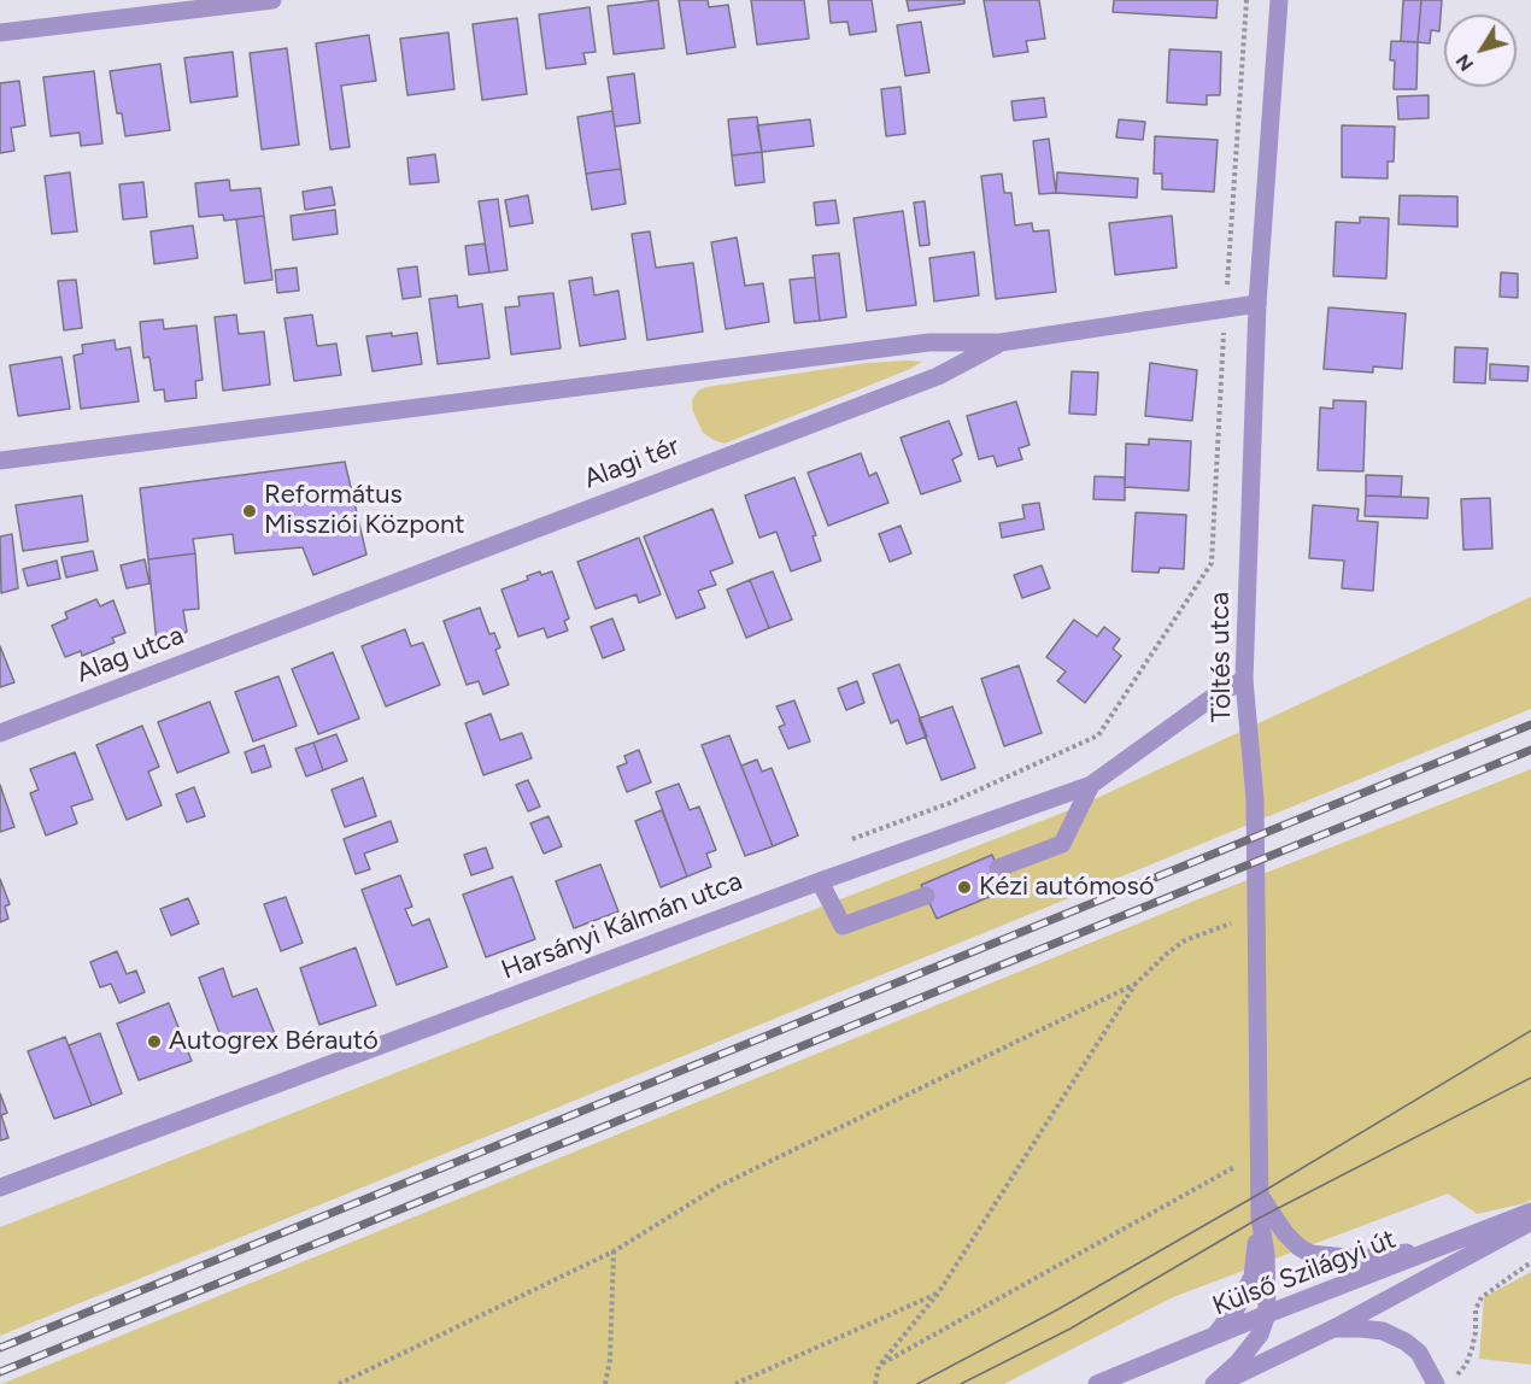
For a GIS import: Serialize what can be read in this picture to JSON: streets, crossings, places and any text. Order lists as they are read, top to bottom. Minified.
{"streets":{"street":["Alagi tér","Alag utca","Töltés utca","Harsányi Kálmán utca","Külső Szilágyi út"]},"crossings":[["Alagi tér","Alag utca"],["Alagi tér","Töltés utca"],["Töltés utca","Harsányi Kálmán utca"],["Töltés utca","Külső Szilágyi út"]],"places":["Református Missziói Központ","Kézi autómosó","Autogrex Bérautó"],"north":"bottom left"}
